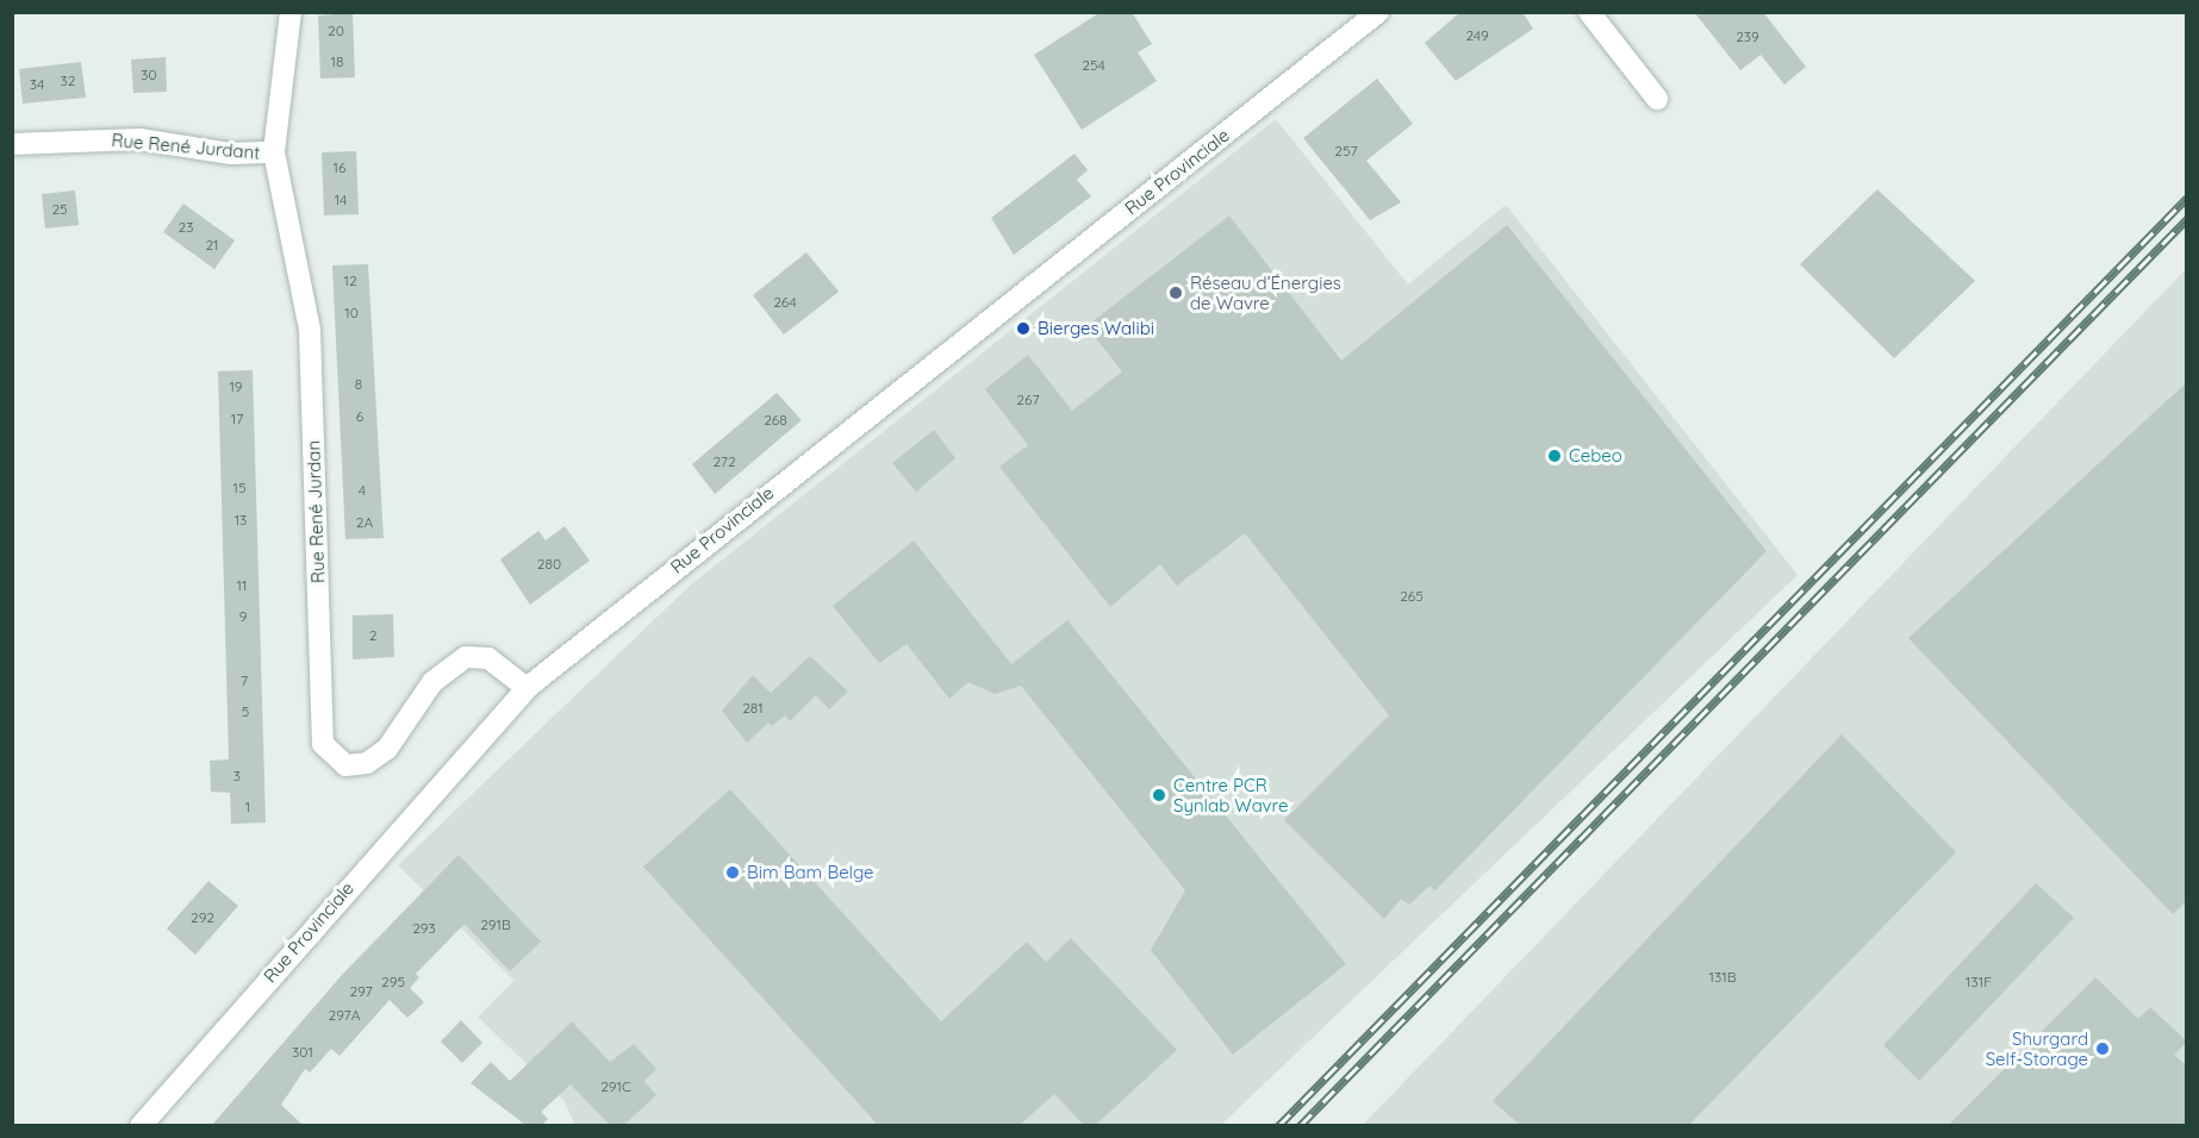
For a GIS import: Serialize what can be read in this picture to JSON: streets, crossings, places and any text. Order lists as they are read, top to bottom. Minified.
{"streets":{"main road":["Rue René Jurdant","Rue Provinciale","Rue René Jurdan"]},"crossings":[["Rue René Jurdant","Rue René Jurdan"],["Rue Provinciale","Rue René Jurdan"]],"places":["Réseau d’Énergies de Wavre","Bierges Walibi","Cebeo","Centre PCR Synlab Wavre","Bim Bam Belge","Shurgard Self-Storage"],"house_numbers":["20","249","239","18","254","30","32","34","257","16","14","25","23","21","12","264","10","8","19","267","6","17","268","272","15","4","13","2A","280","11","265","9","2","7","281","5","3","1","292","291B","293","131B","295","131F","297","297A","301","291C"]}
